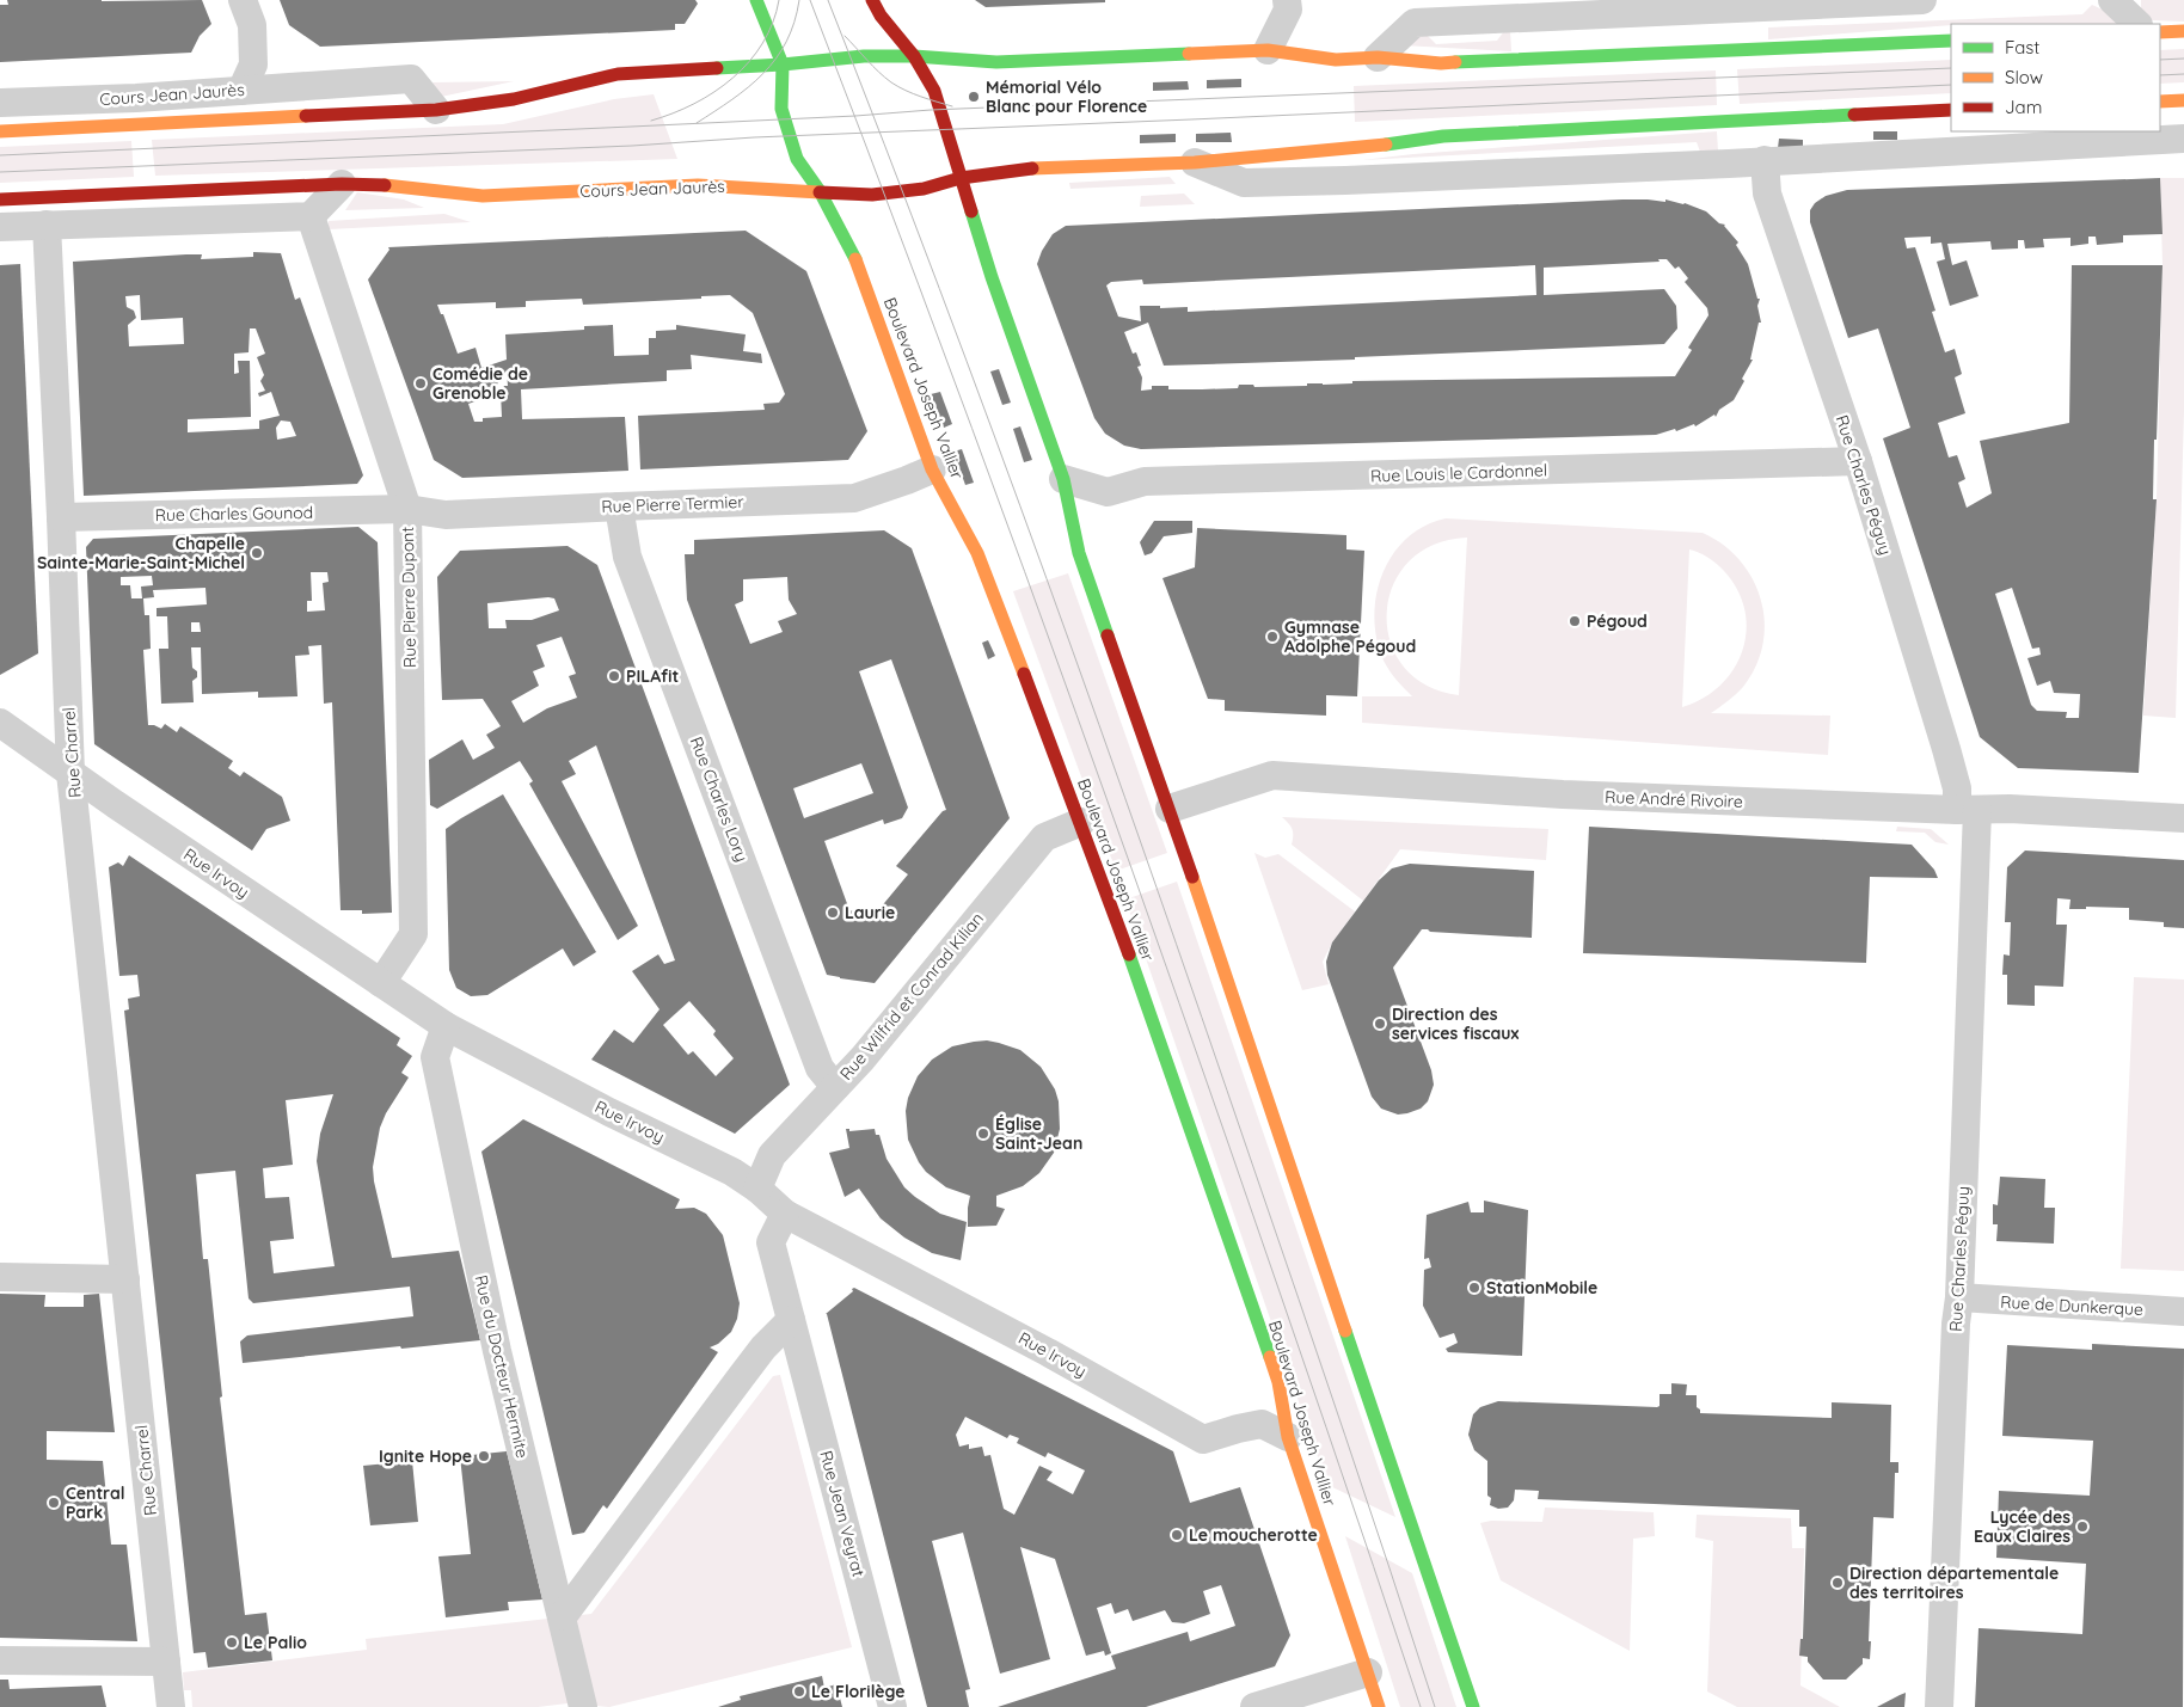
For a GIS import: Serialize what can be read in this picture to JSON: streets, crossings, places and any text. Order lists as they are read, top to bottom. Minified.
{"streets":{"main road":["Cours Jean Jaurès","Boulevard Joseph Vallier"],"street":["Rue Louis le Cardonnel","Rue Charles Péguy","Rue Pierre Termier","Rue Charles Gounod","Rue Pierre Dupont","Rue Charrel","Rue Charles Lory","Rue André Rivoire","Rue Irvoy","Rue Wilfrid et Conrad Kilian","Rue de Dunkerque","Rue du Docteur Hermite","Rue Jean Veyrat"]},"crossings":[["Cours Jean Jaurès","Boulevard Joseph Vallier"],["Boulevard Joseph Vallier","Rue Pierre Termier"],["Boulevard Joseph Vallier","Rue Irvoy"],["Boulevard Joseph Vallier","Rue Wilfrid et Conrad Kilian"],["Rue Louis le Cardonnel","Rue Charles Péguy"],["Rue Charles Péguy","Rue André Rivoire"],["Rue Charles Péguy","Rue de Dunkerque"],["Rue Pierre Termier","Rue Charles Gounod"],["Rue Pierre Termier","Rue Pierre Dupont"],["Rue Pierre Termier","Rue Charles Lory"],["Rue Charles Gounod","Rue Pierre Dupont"],["Rue Charles Gounod","Rue Charrel"],["Rue Pierre Dupont","Rue Irvoy"],["Rue Charrel","Rue Irvoy"],["Rue Charles Lory","Rue Wilfrid et Conrad Kilian"],["Rue Irvoy","Rue Wilfrid et Conrad Kilian"],["Rue Irvoy","Rue du Docteur Hermite"],["Rue Irvoy","Rue Jean Veyrat"]],"places":["Mémorial Vélo Blanc pour Florence","Comédie de Grenoble","Chapelle Sainte-Marie-Saint-Michel","Pégoud","Gymnase Adolphe Pégoud","PILAfit","Laurie","Direction des services fiscaux","Église Saint-Jean","StationMobile","Ignite Hope","Central Park","Lycée des Eaux Claires","Le moucherotte","Direction départementale des territoires","Le Palio","Le Florilège"],"legend":["Fast","Slow","Jam"]}
